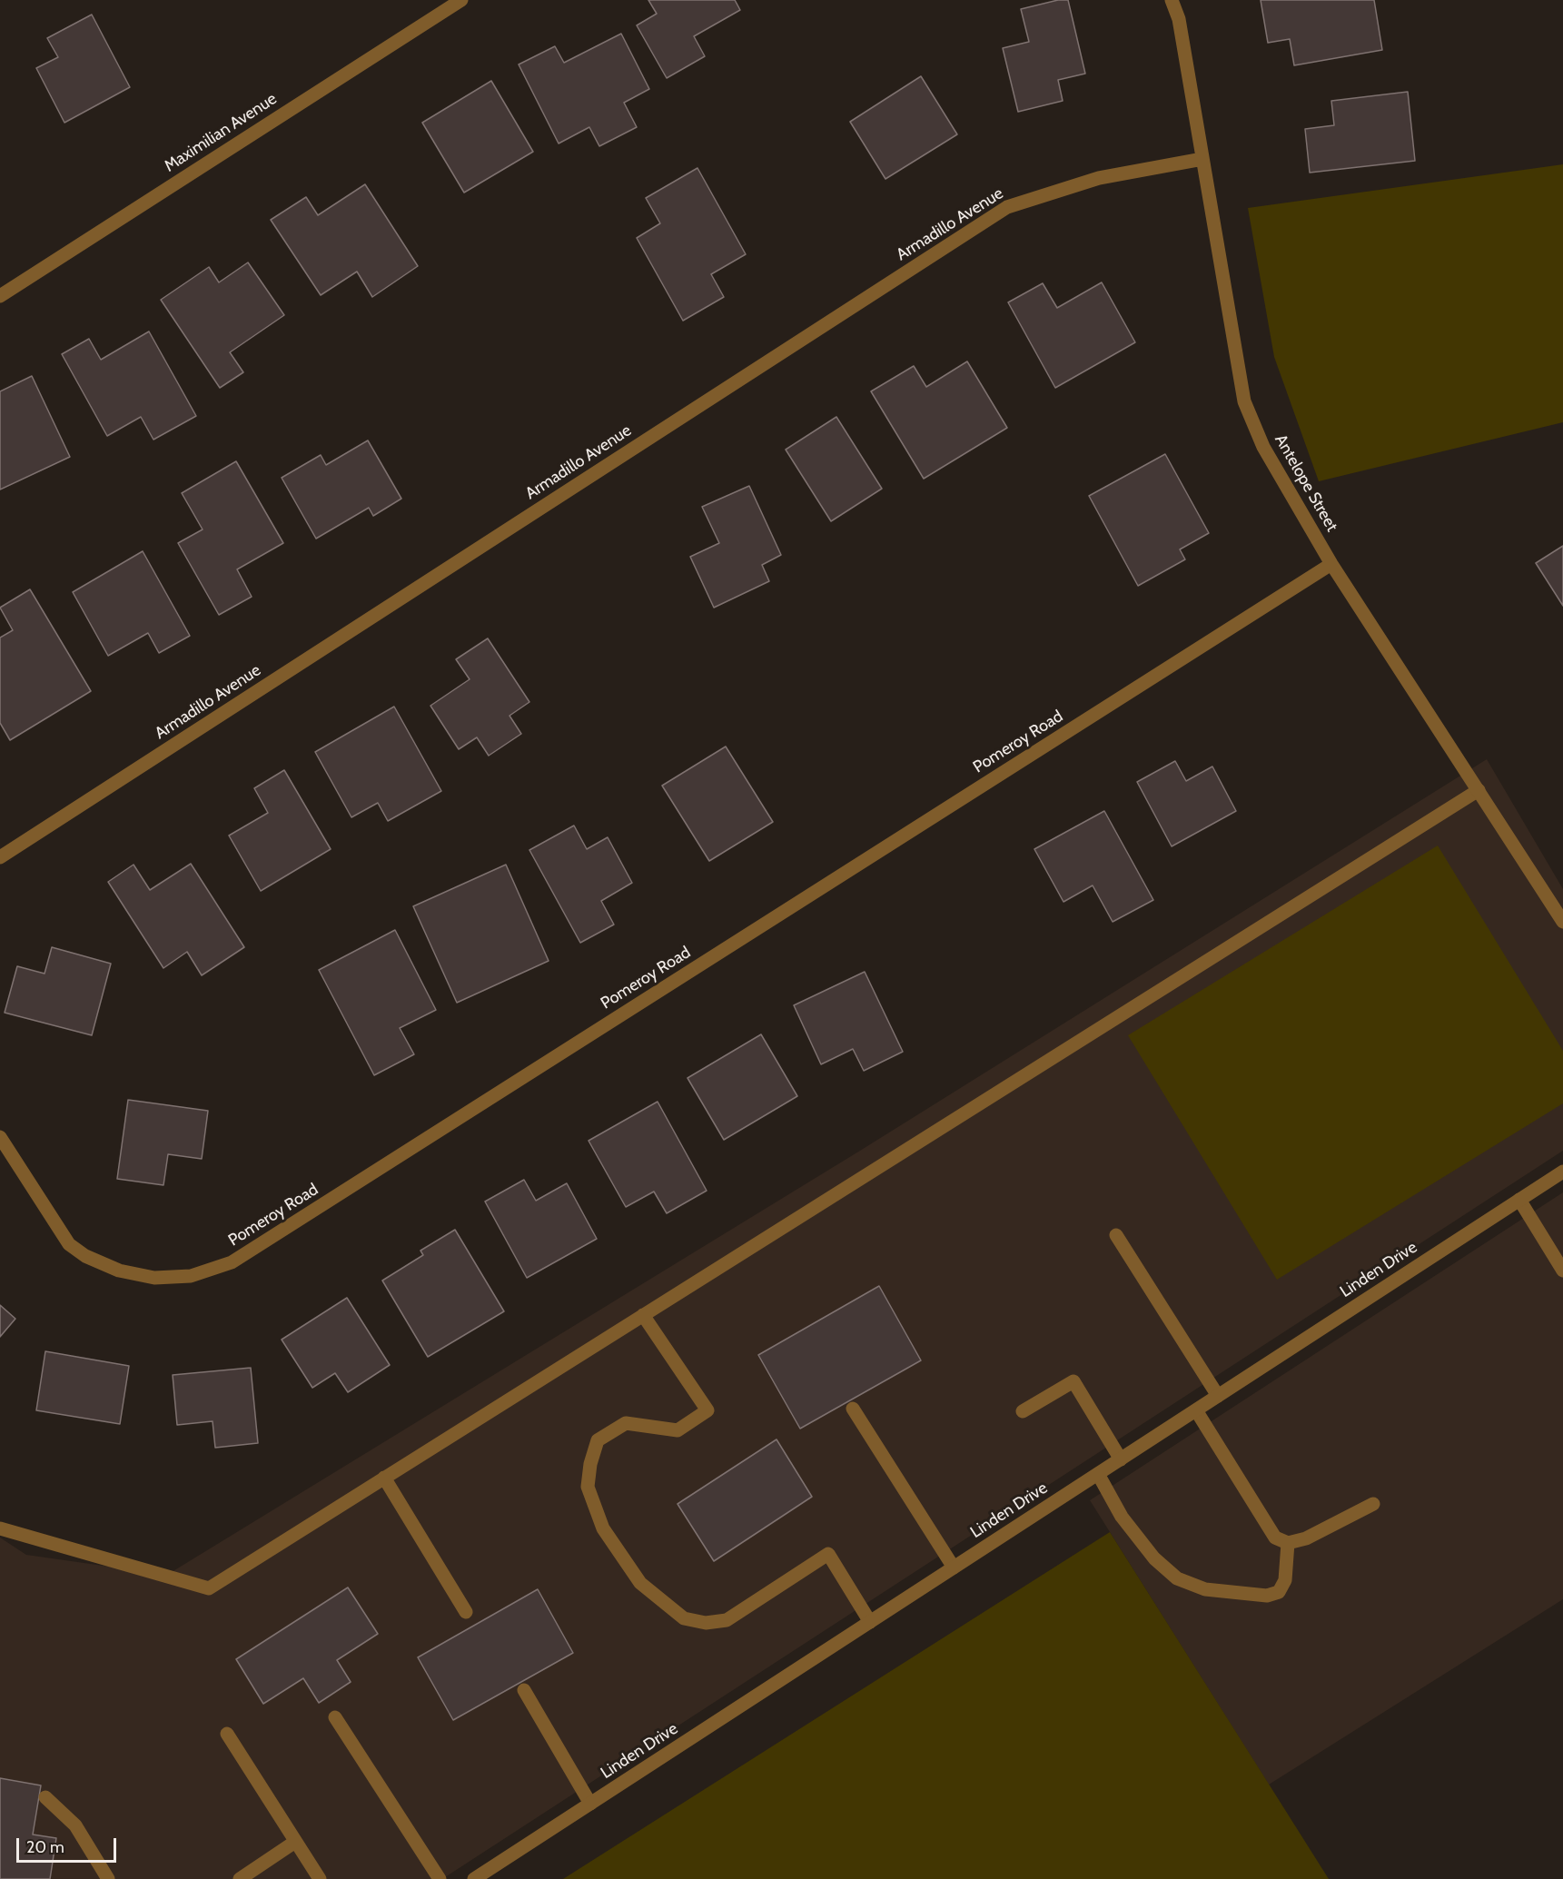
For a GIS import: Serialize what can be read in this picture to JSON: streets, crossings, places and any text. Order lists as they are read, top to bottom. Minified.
{"streets":{"street":["Maximilian Avenue","Armadillo Avenue","Antelope Street","Pomeroy Road","Linden Drive"]},"crossings":[["Armadillo Avenue","Antelope Street"],["Antelope Street","Pomeroy Road"]],"scale_bar":"20 m"}
